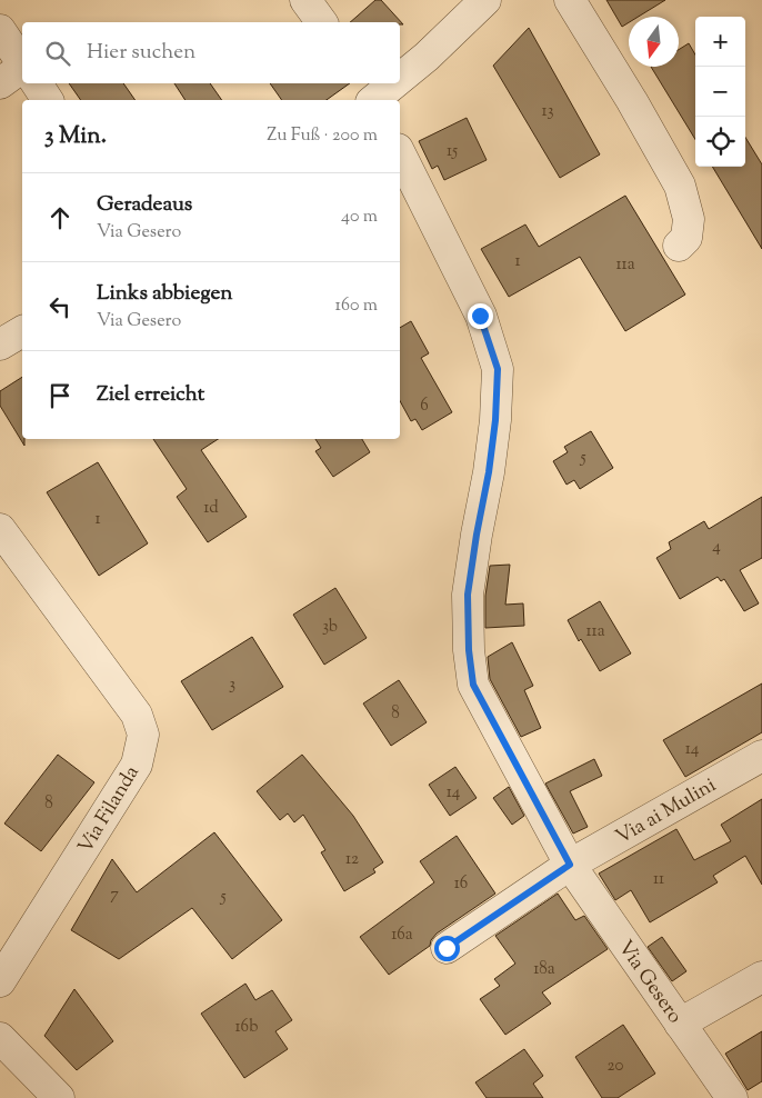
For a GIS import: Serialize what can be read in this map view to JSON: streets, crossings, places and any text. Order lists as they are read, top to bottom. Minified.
{"streets":{"street":["Via Filanda","Via ai Mulini","Via Gesero"]},"crossings":[["Via ai Mulini","Via Gesero"]],"house_numbers":["13","15","1","11a","6","5","1d","1","4","3b","11a","3","8","14","14","8","12","11","16","7","5","16a","18a","16b","20"],"north":"bottom","page":{"map_buttons":["+","−"],"search":"Hier suchen","heading":["3 Min.","Zu Fuß · 200 m"],"list":[["Geradeaus","Via Gesero","40 m"],["Links abbiegen","Via Gesero","160 m"],"Ziel erreicht"]}}
